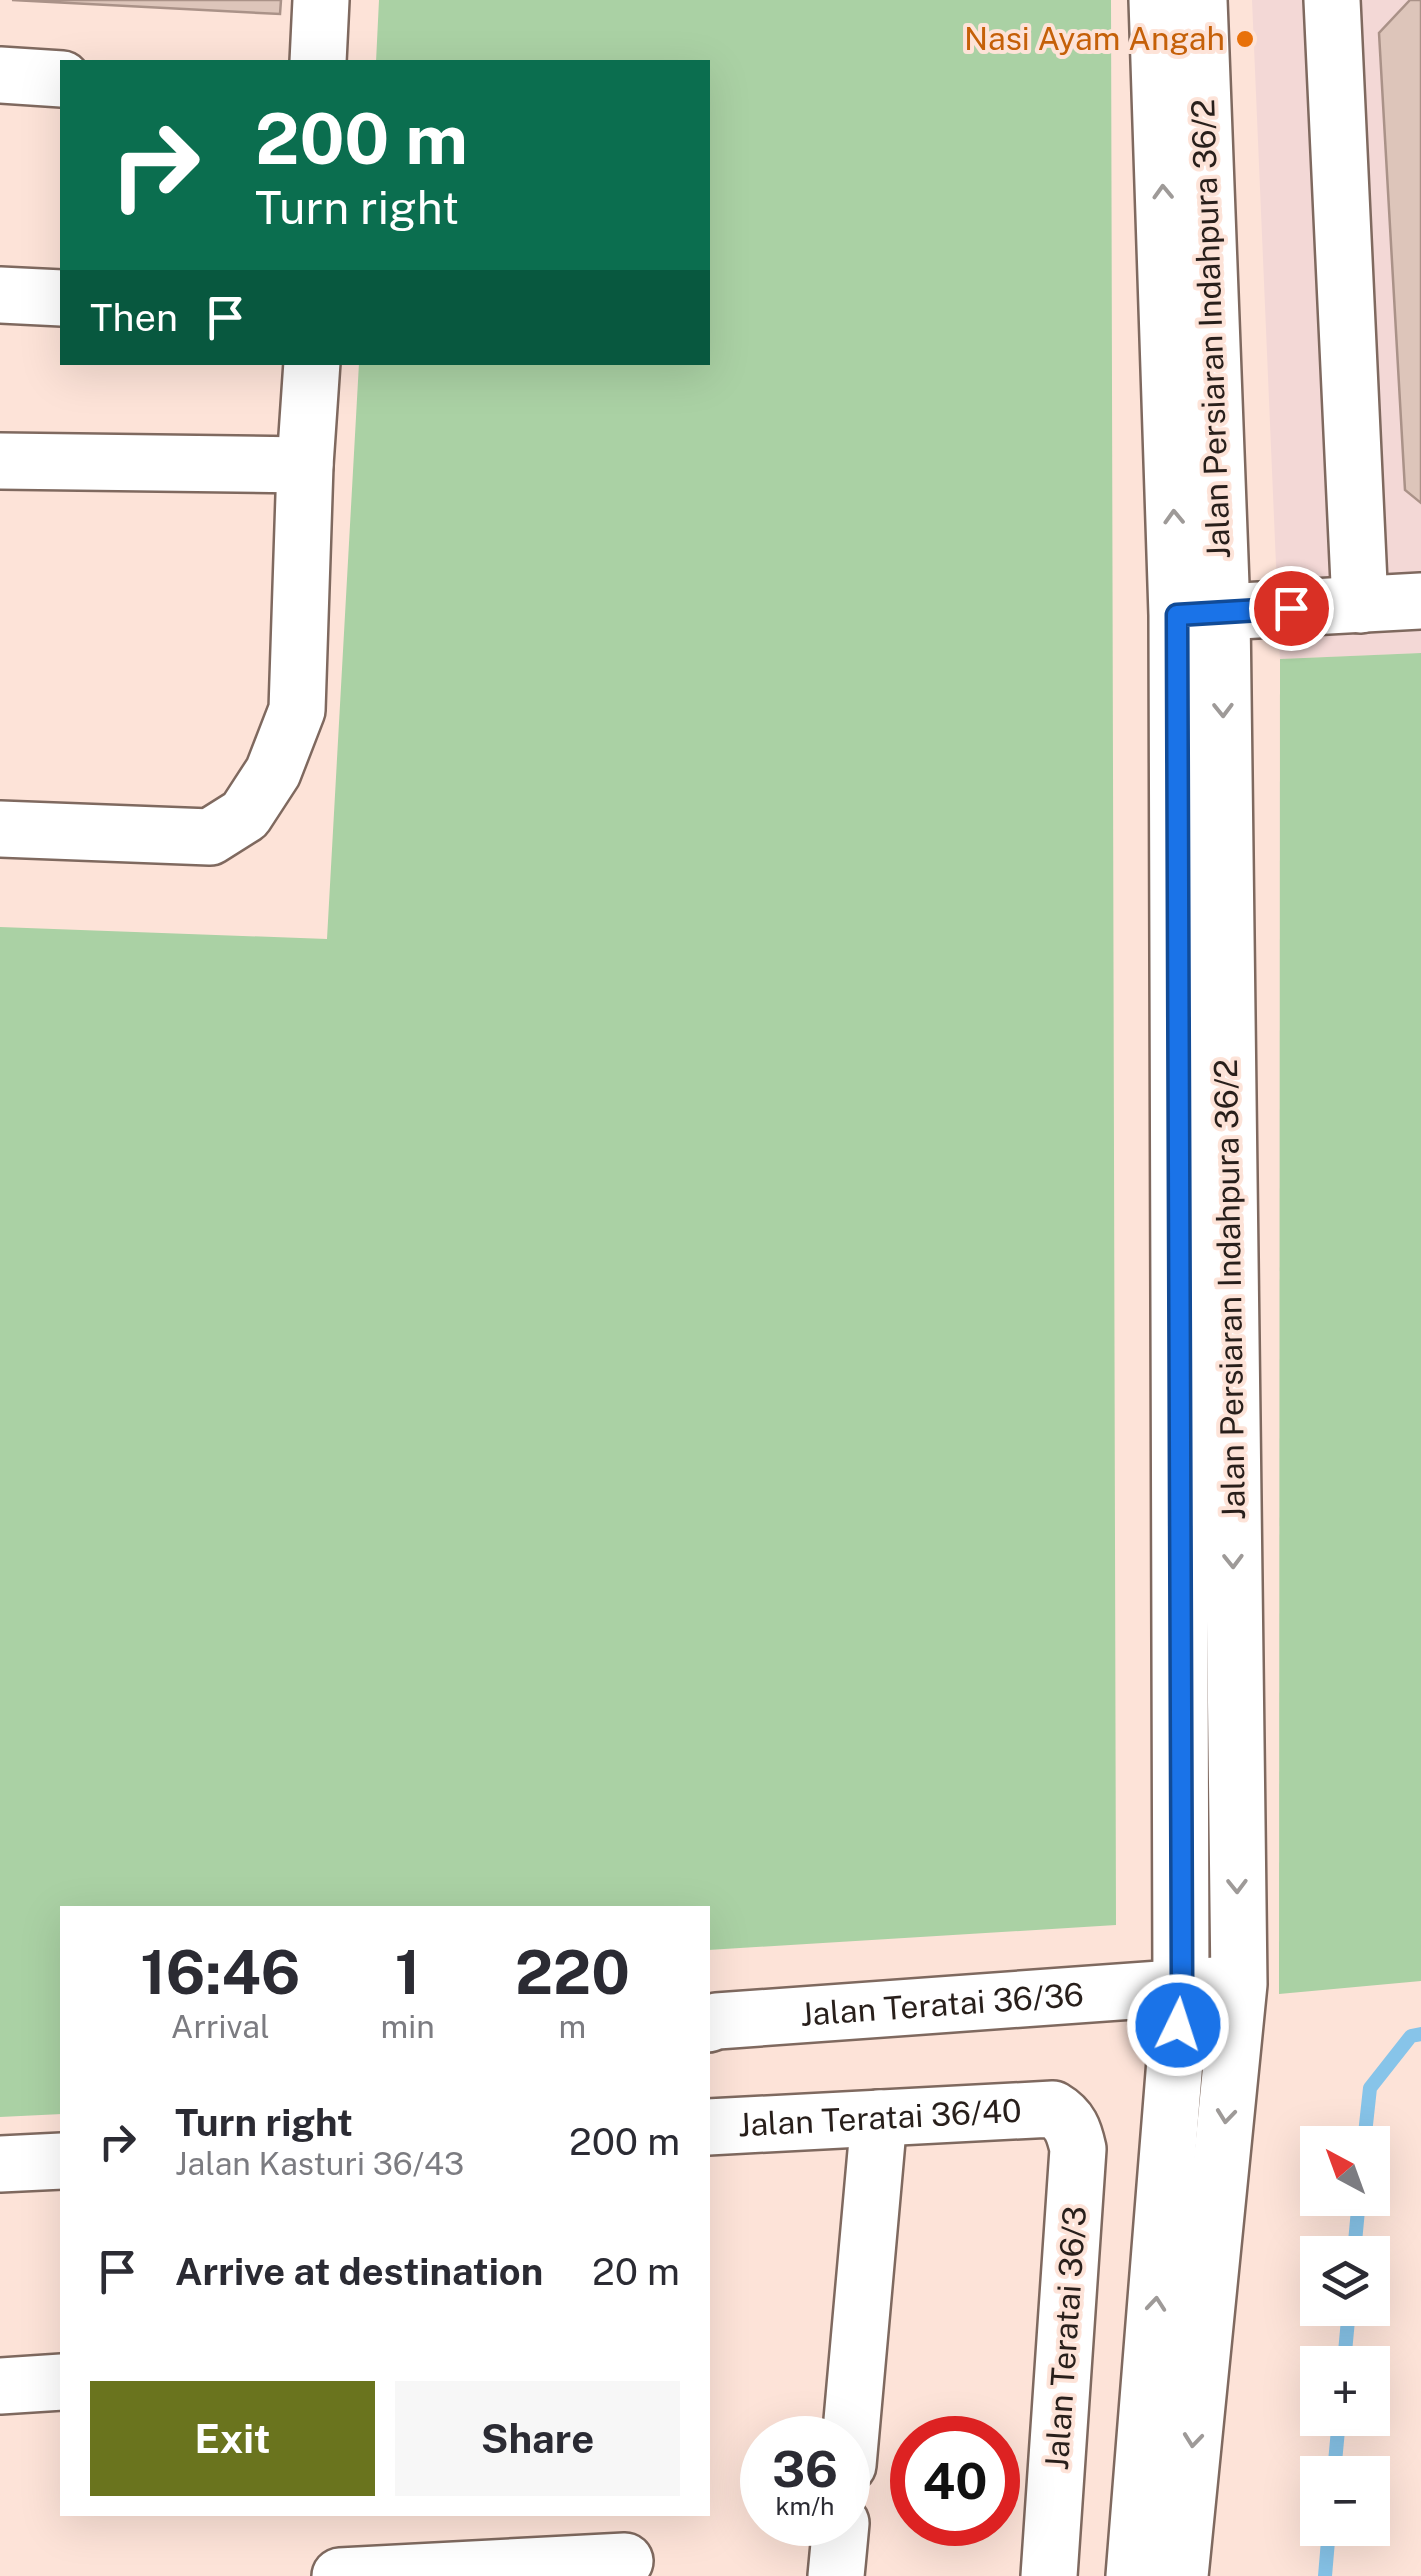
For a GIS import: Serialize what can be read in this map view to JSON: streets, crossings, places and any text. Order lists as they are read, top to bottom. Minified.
{"streets":{"street":["Jalan Persiaran Indahpura 36/2","Jalan Teratai 36/36","Jalan Teratai 36/40","Jalan Teratai 36/3"]},"crossings":[["Jalan Persiaran Indahpura 36/2","Jalan Teratai 36/36"],["Jalan Teratai 36/40","Jalan Teratai 36/3"]],"places":["Nasi Ayam Angah"],"north":"top left","page":{"turn":["200 m","Turn right"],"then":"Then","eta":["16:46","Arrival","1","min","220","m"],"list":[{"name":"Turn right","note":"Jalan Kasturi 36/43","value":"200 m"},{"name":"Arrive at destination","value":"20 m"}],"map_buttons":["+","−"],"buttons":["Exit","Share"],"speed":"36 km/h","limit":"40"}}
